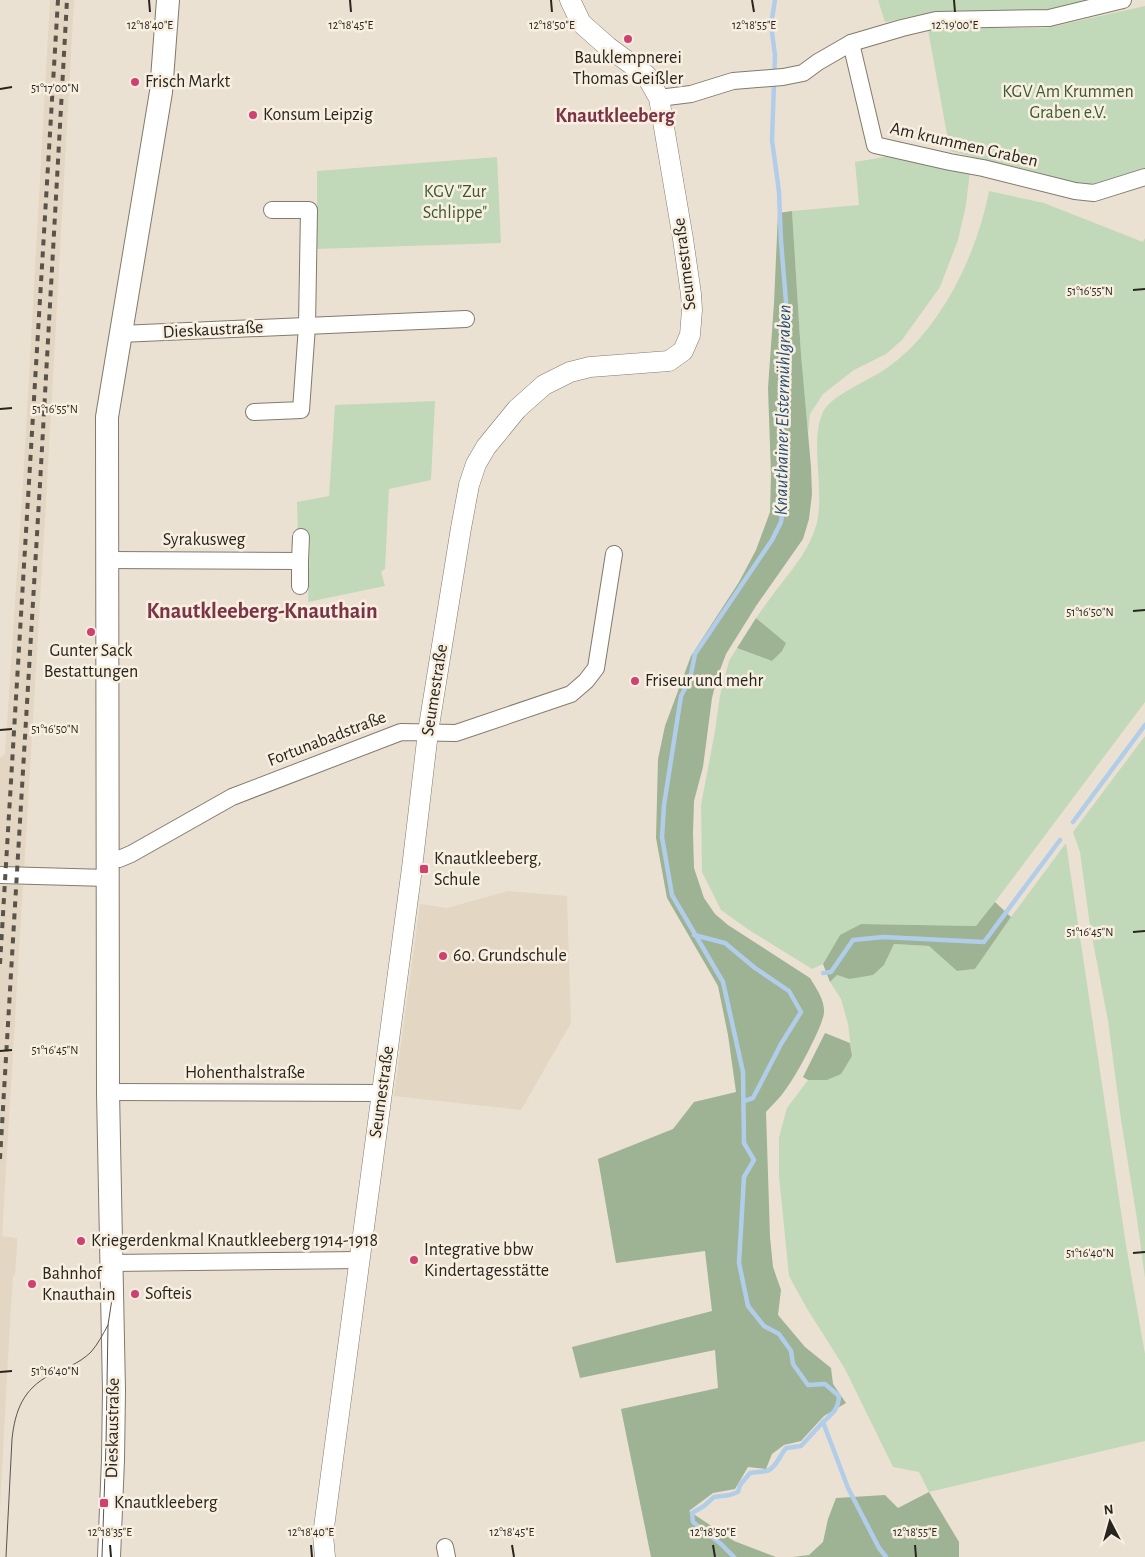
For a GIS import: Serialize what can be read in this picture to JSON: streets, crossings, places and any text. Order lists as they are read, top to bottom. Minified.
{"streets":{"main road":["Dieskaustraße"],"street":["Am krummen Graben","Seumestraße","Syrakusweg","Fortunabadstraße","Hohenthalstraße"]},"crossings":[["Seumestraße","Fortunabadstraße"],["Seumestraße","Hohenthalstraße"],["Dieskaustraße","Syrakusweg"],["Dieskaustraße","Fortunabadstraße"],["Dieskaustraße","Hohenthalstraße"]],"districts":["Knautkleeberg","Knautkleeberg-Knauthain"],"water":["Knauthainer Elstermühlgraben"],"parks":["KGV Am Krummen Graben e.V.","KGV \"Zur Schlippe\""],"places":{"other":["Bauklempnerei Thomas Geißler","Frisch Markt","Konsum Leipzig","Gunter Sack Bestattungen","Friseur und mehr","60. Grundschule","Kriegerdenkmal Knautkleeberg 1914-1918","Integrative bbw Kindertagesstätte","Bahnhof Knauthain","Softeis"],"transit":["Knautkleeberg, Schule","Knautkleeberg"]},"north":"top","coordinates":["12°18'40\"E","12°18'45\"E","12°18'50\"E","12°18'55\"E","12°19'00\"E","51°17'00\"N","51°16'55\"N","51°16'50\"N","51°16'45\"N","51°16'40\"N","12°18'35\"E"]}
